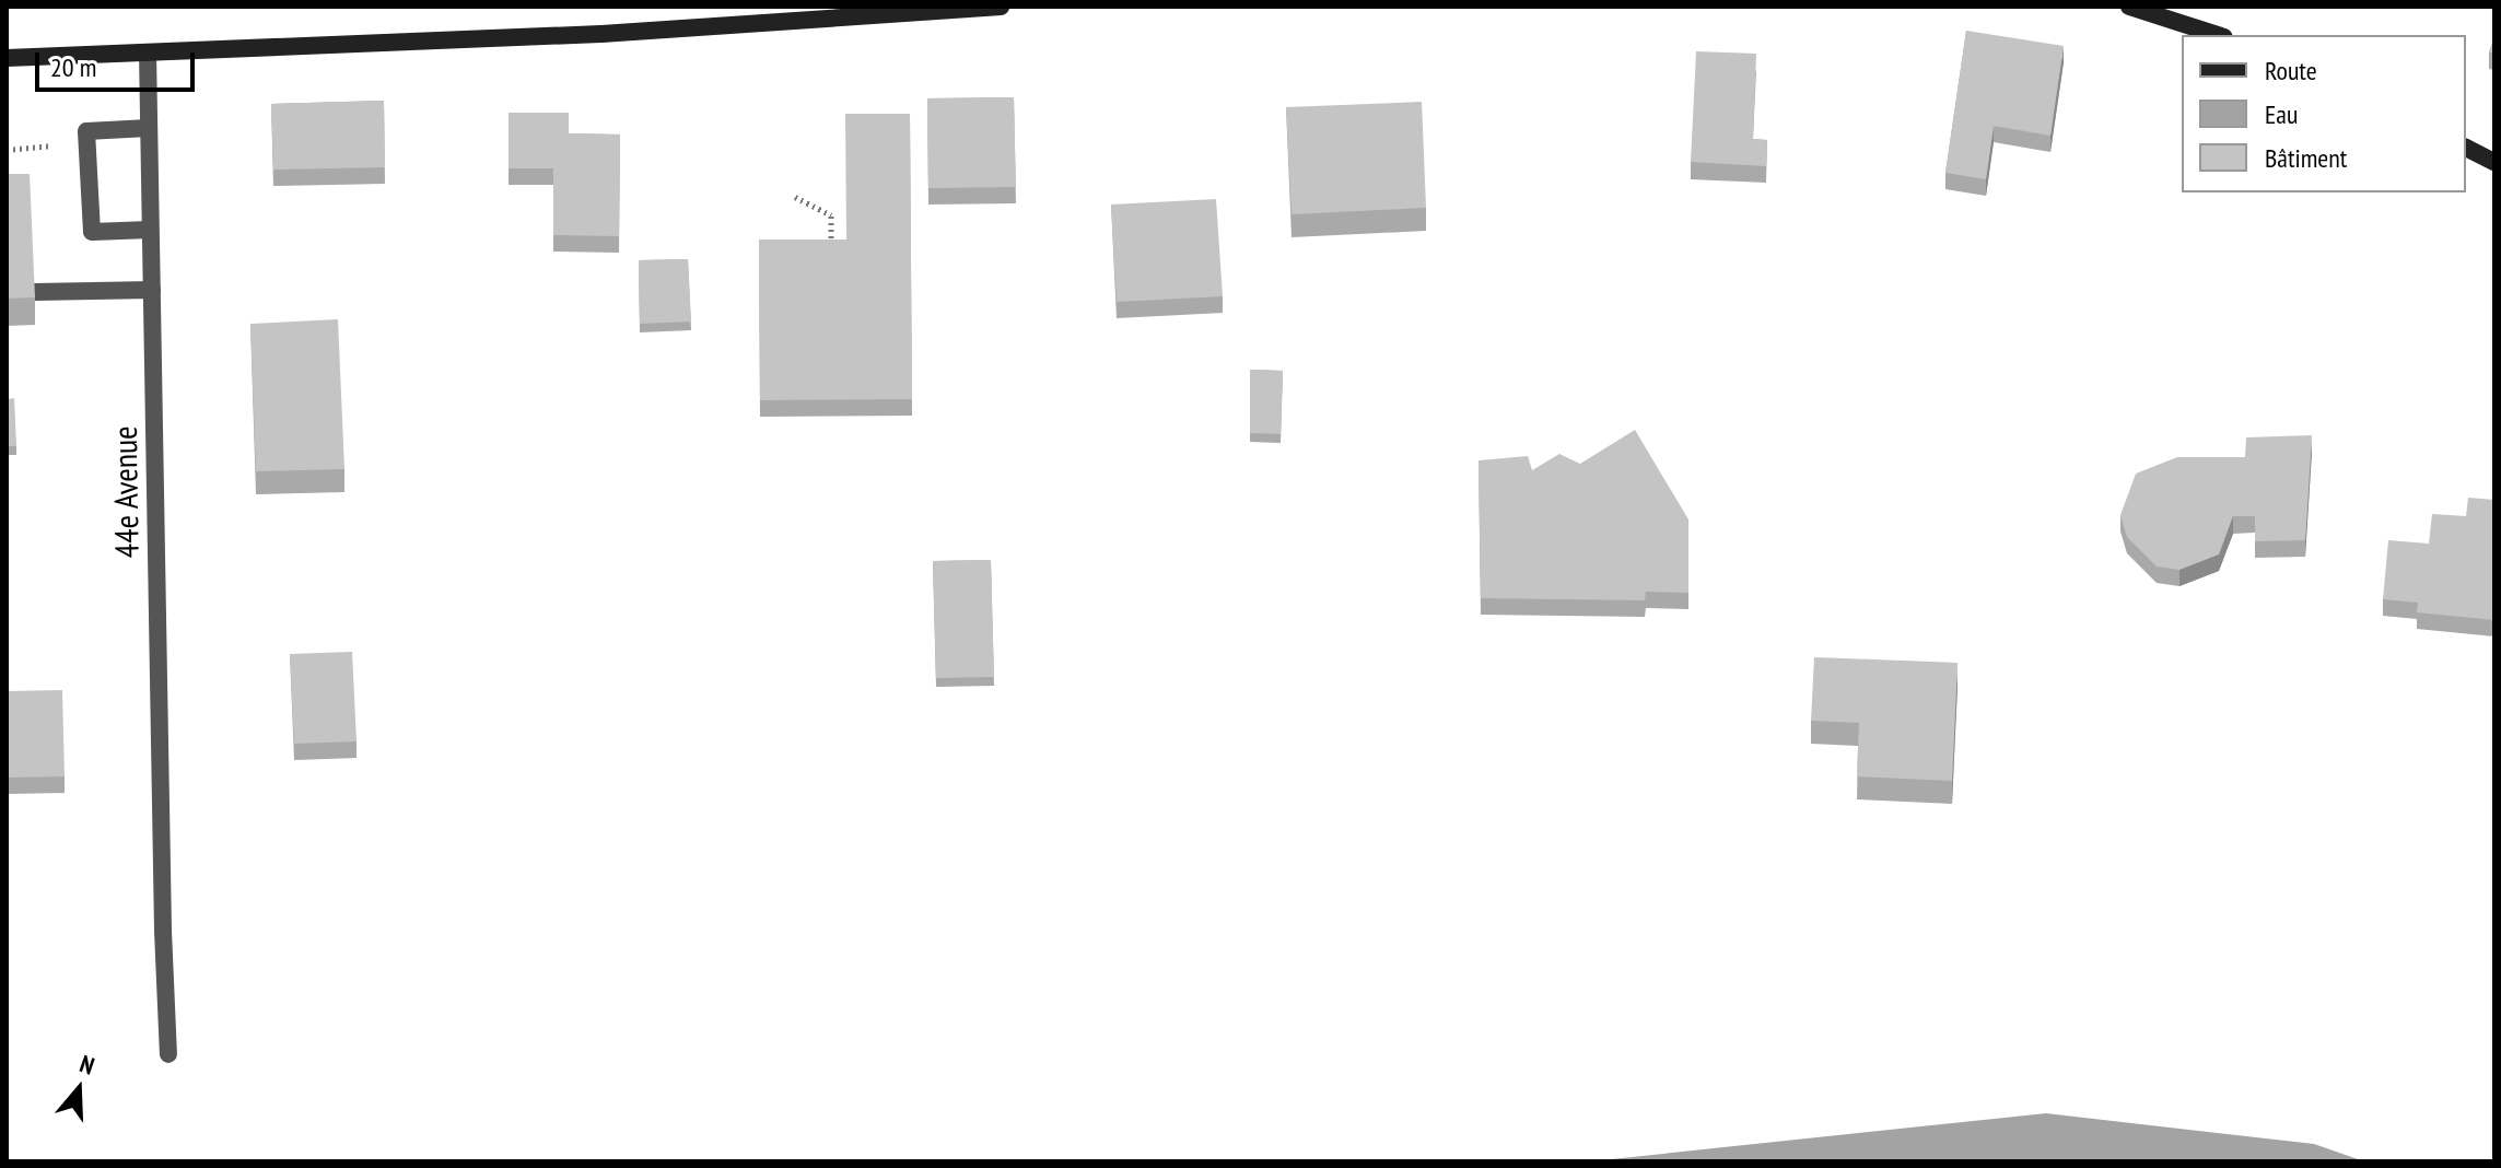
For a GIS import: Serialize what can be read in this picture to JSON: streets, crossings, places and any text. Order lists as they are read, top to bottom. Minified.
{"streets":{"street":["44e Avenue"]},"legend":["Route","Eau","Bâtiment"],"scale_bar":"20 m","north":"top"}
